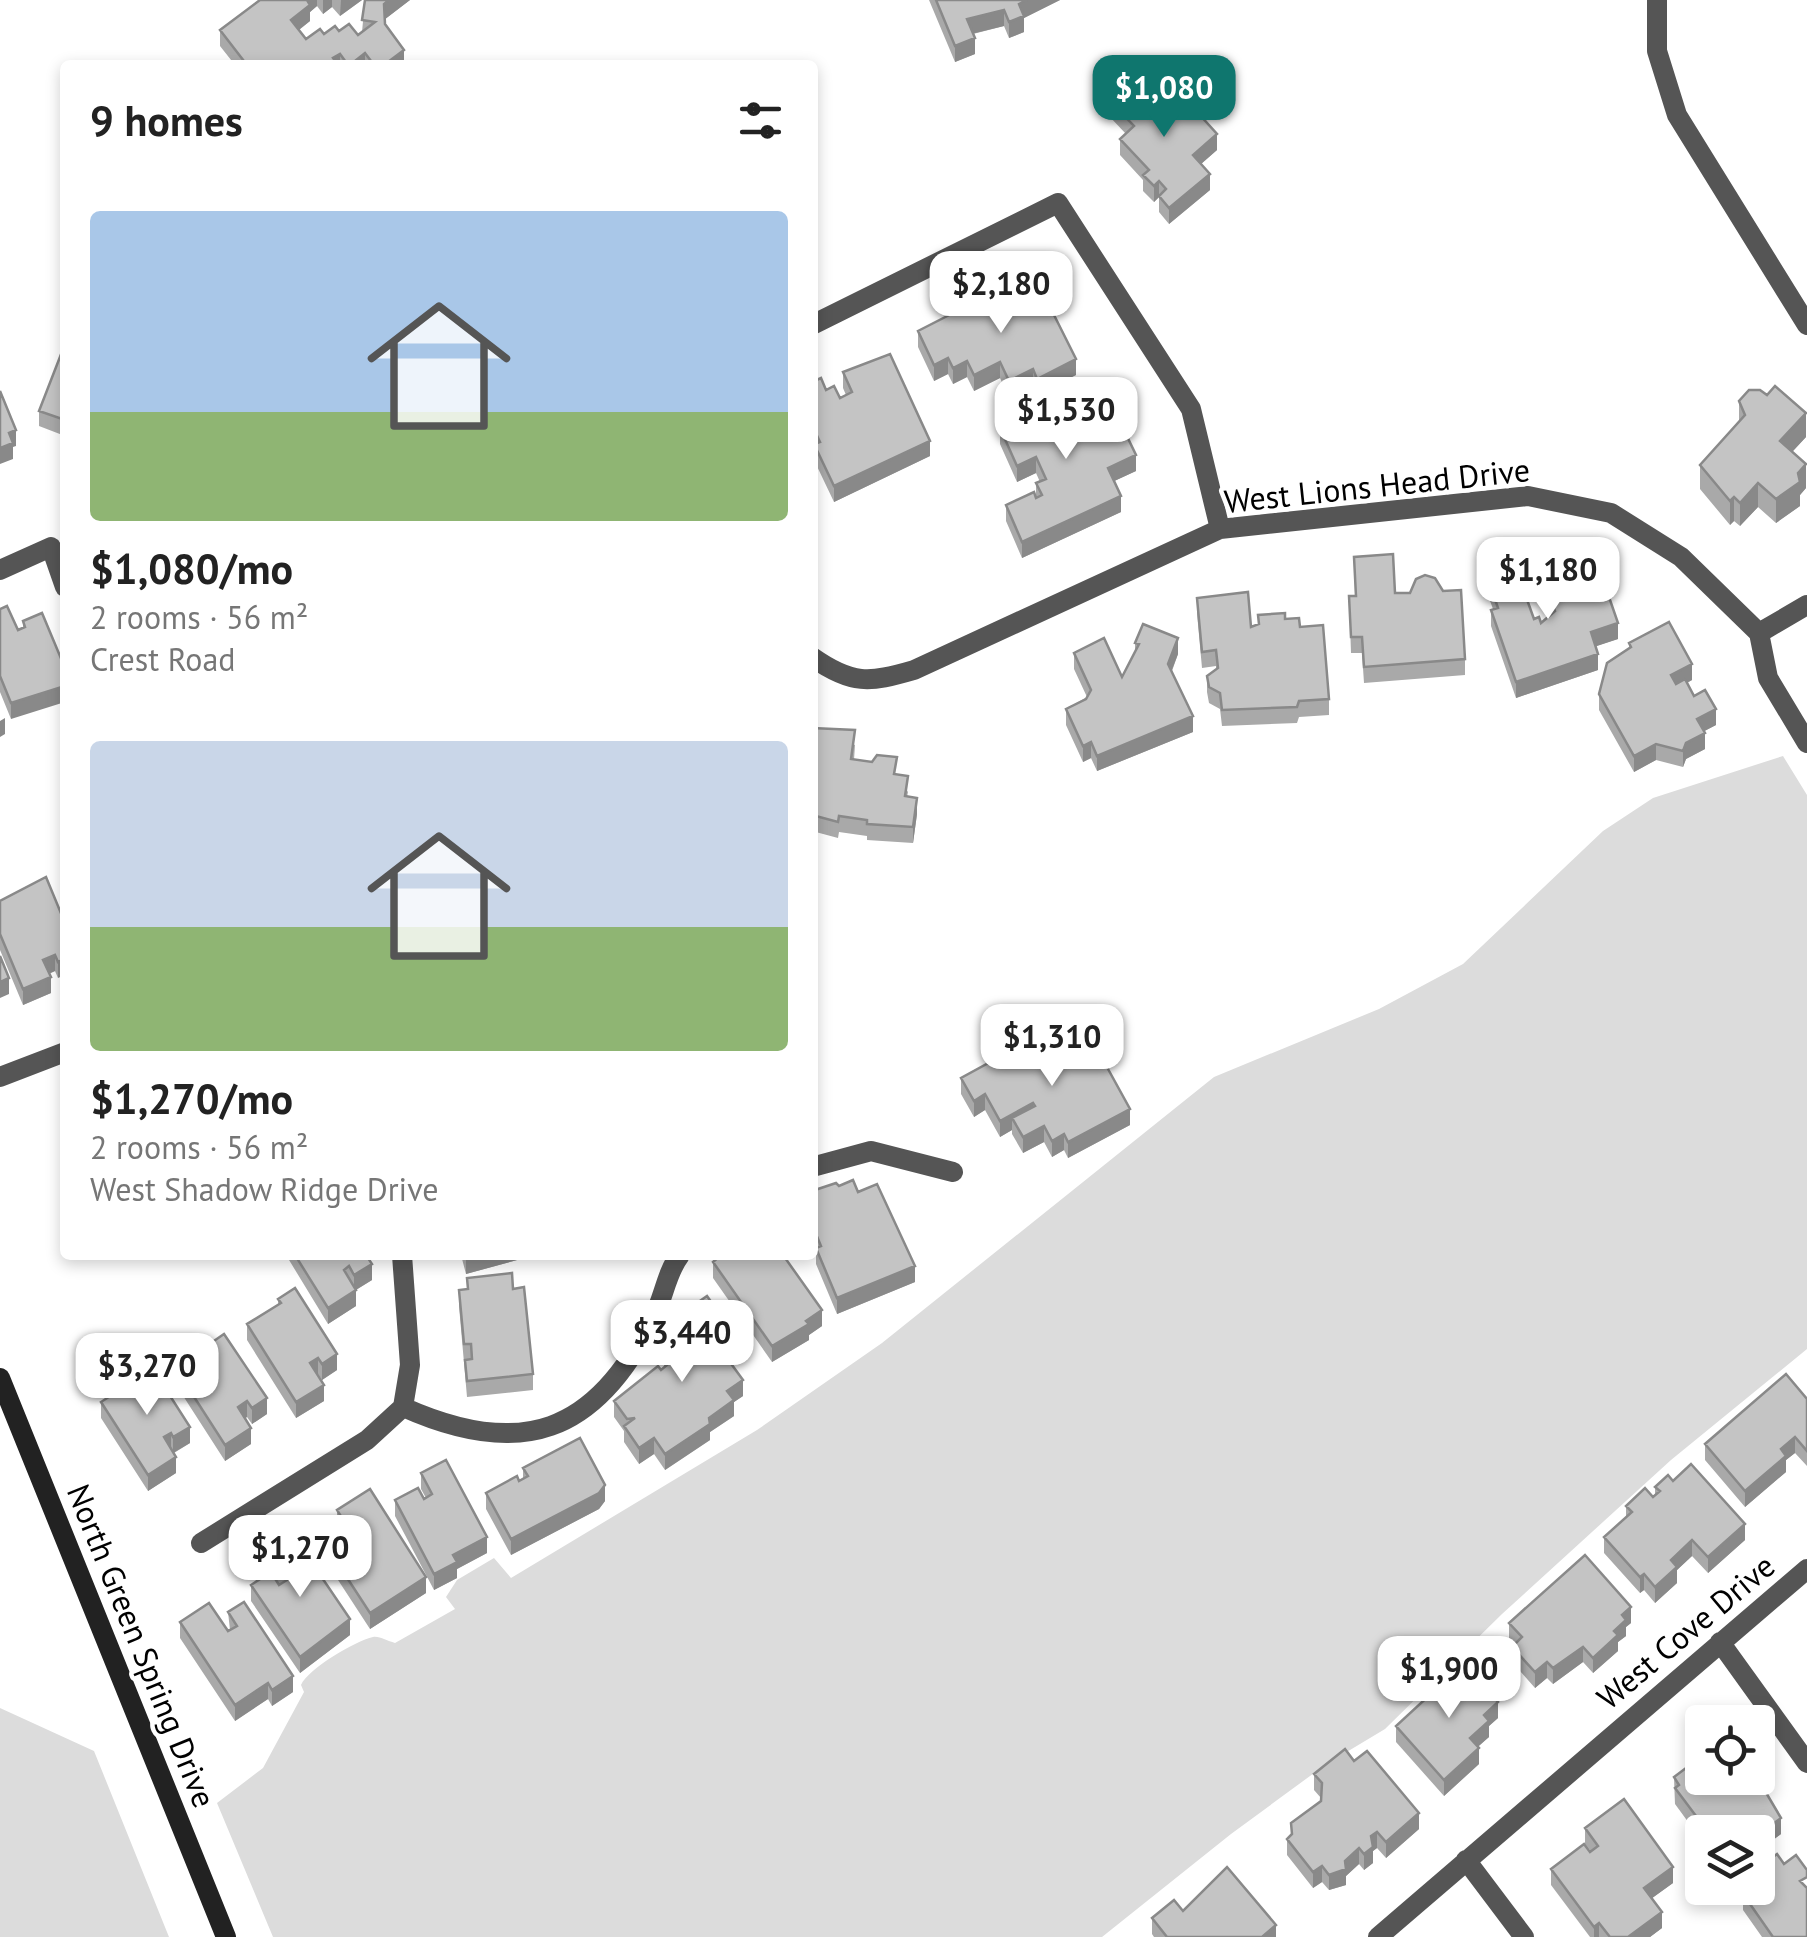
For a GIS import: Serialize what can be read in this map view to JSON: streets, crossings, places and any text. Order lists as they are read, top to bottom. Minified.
{"streets":{"main road":["North Green Spring Drive"],"street":["West Lions Head Drive","West Cove Drive"]},"page":{"price":["$1,080","$2,180","$1,530","$1,180","$1,310","$3,440","$3,270","$1,270","$1,900"],"heading":"9 homes","list":[{"name":"$1,080/mo","note":"2 rooms · 56 m² · Crest Road"},{"name":"$1,270/mo","note":"2 rooms · 56 m² · West Shadow Ridge Drive"}]}}
